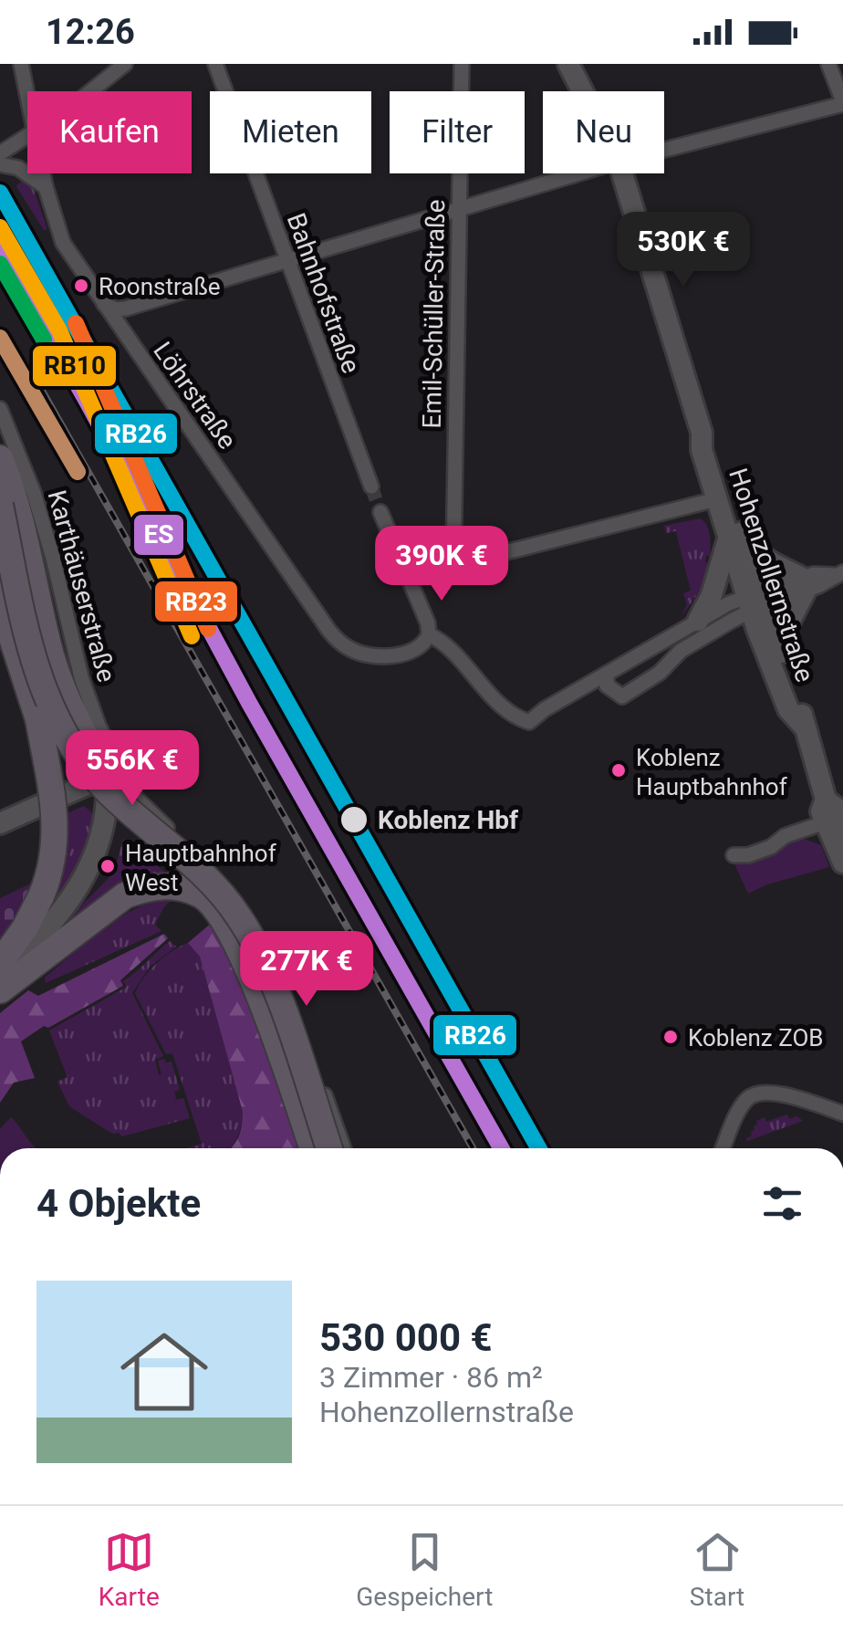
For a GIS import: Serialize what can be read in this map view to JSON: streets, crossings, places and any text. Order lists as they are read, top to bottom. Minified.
{"streets":{"street":["Bahnhofstraße","Emil-Schüller-Straße","Löhrstraße","Hohenzollernstraße","Karthäuserstraße"]},"places":["Roonstraße","Koblenz Hauptbahnhof","Koblenz Hbf","Hauptbahnhof West","Koblenz ZOB"],"lines":["transit line RB26","transit line RB10","transit line ES","transit line RB23"],"page":{"status":"12:26","chip":["Kaufen","Mieten","Filter","Neu"],"price":["530K €","390K €","556K €","277K €"],"heading":"4 Objekte","list":[{"name":"530 000 €","note":"3 Zimmer · 86 m² · Hohenzollernstraße"}],"tabs":["Karte","Gespeichert","Start"]}}
